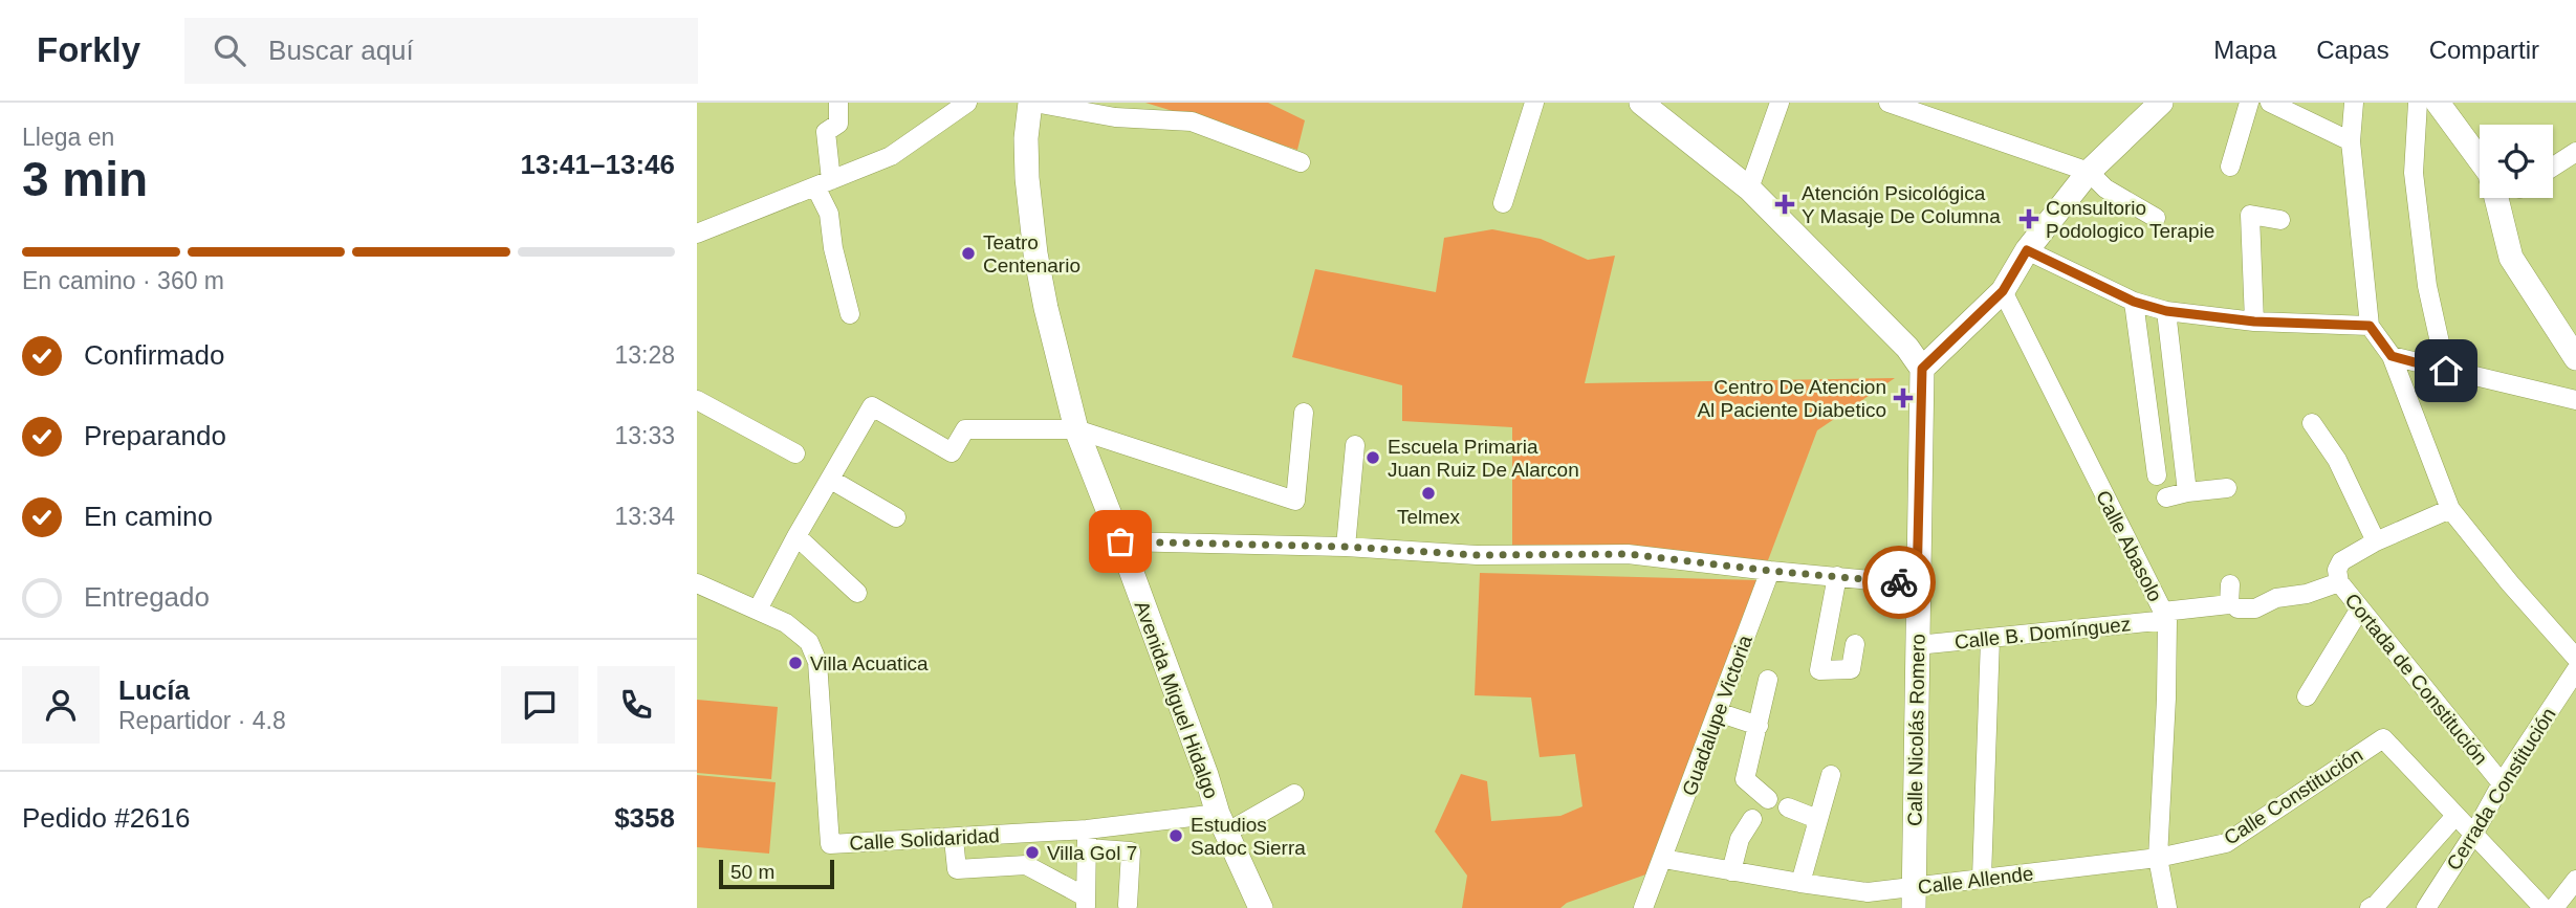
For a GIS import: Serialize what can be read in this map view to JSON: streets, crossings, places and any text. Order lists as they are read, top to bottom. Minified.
{"streets":{"main road":["Avenida Miguel Hidalgo","Calle Nicolás Romero"],"street":["Calle Abasolo","Calle B. Domínguez","Cortada de Constitución","Guadalupe Victoria","Cerrada Constitución","Calle Constitución","Calle Solidaridad","Calle Allende"]},"crossings":[["Calle Abasolo","Calle B. Domínguez"],["Calle Abasolo","Calle Constitución"],["Calle Abasolo","Calle Allende"],["Calle B. Domínguez","Calle Nicolás Romero"],["Cortada de Constitución","Cerrada Constitución"],["Avenida Miguel Hidalgo","Calle Solidaridad"],["Guadalupe Victoria","Calle Allende"],["Calle Nicolás Romero","Calle Allende"],["Cerrada Constitución","Calle Constitución"],["Calle Constitución","Calle Allende"]],"places":{"health":["Atención Psicológica Y Masaje De Columna","Consultorio Podologico Terapie","Centro De Atencion Al Paciente Diabetico"],"other":["Teatro Centenario","Escuela Primaria Juan Ruiz De Alarcon","Telmex","Villa Acuatica","Estudios Sadoc Sierra","Villa Gol 7"]},"scale_bar":"50 m","page":{"header":"Forkly","search":"Buscar aquí","nav":["Mapa","Capas","Compartir"],"heading":["3 min","Llega en","13:41–13:46"],"panel":["Lucía","Repartidor · 4.8","Pedido #2616","$358"],"bar":"En camino · 360 m","list":[["Confirmado","13:28"],["Preparando","13:33"],["En camino","13:34"],"Entregado"],"scale":"50 m"}}
